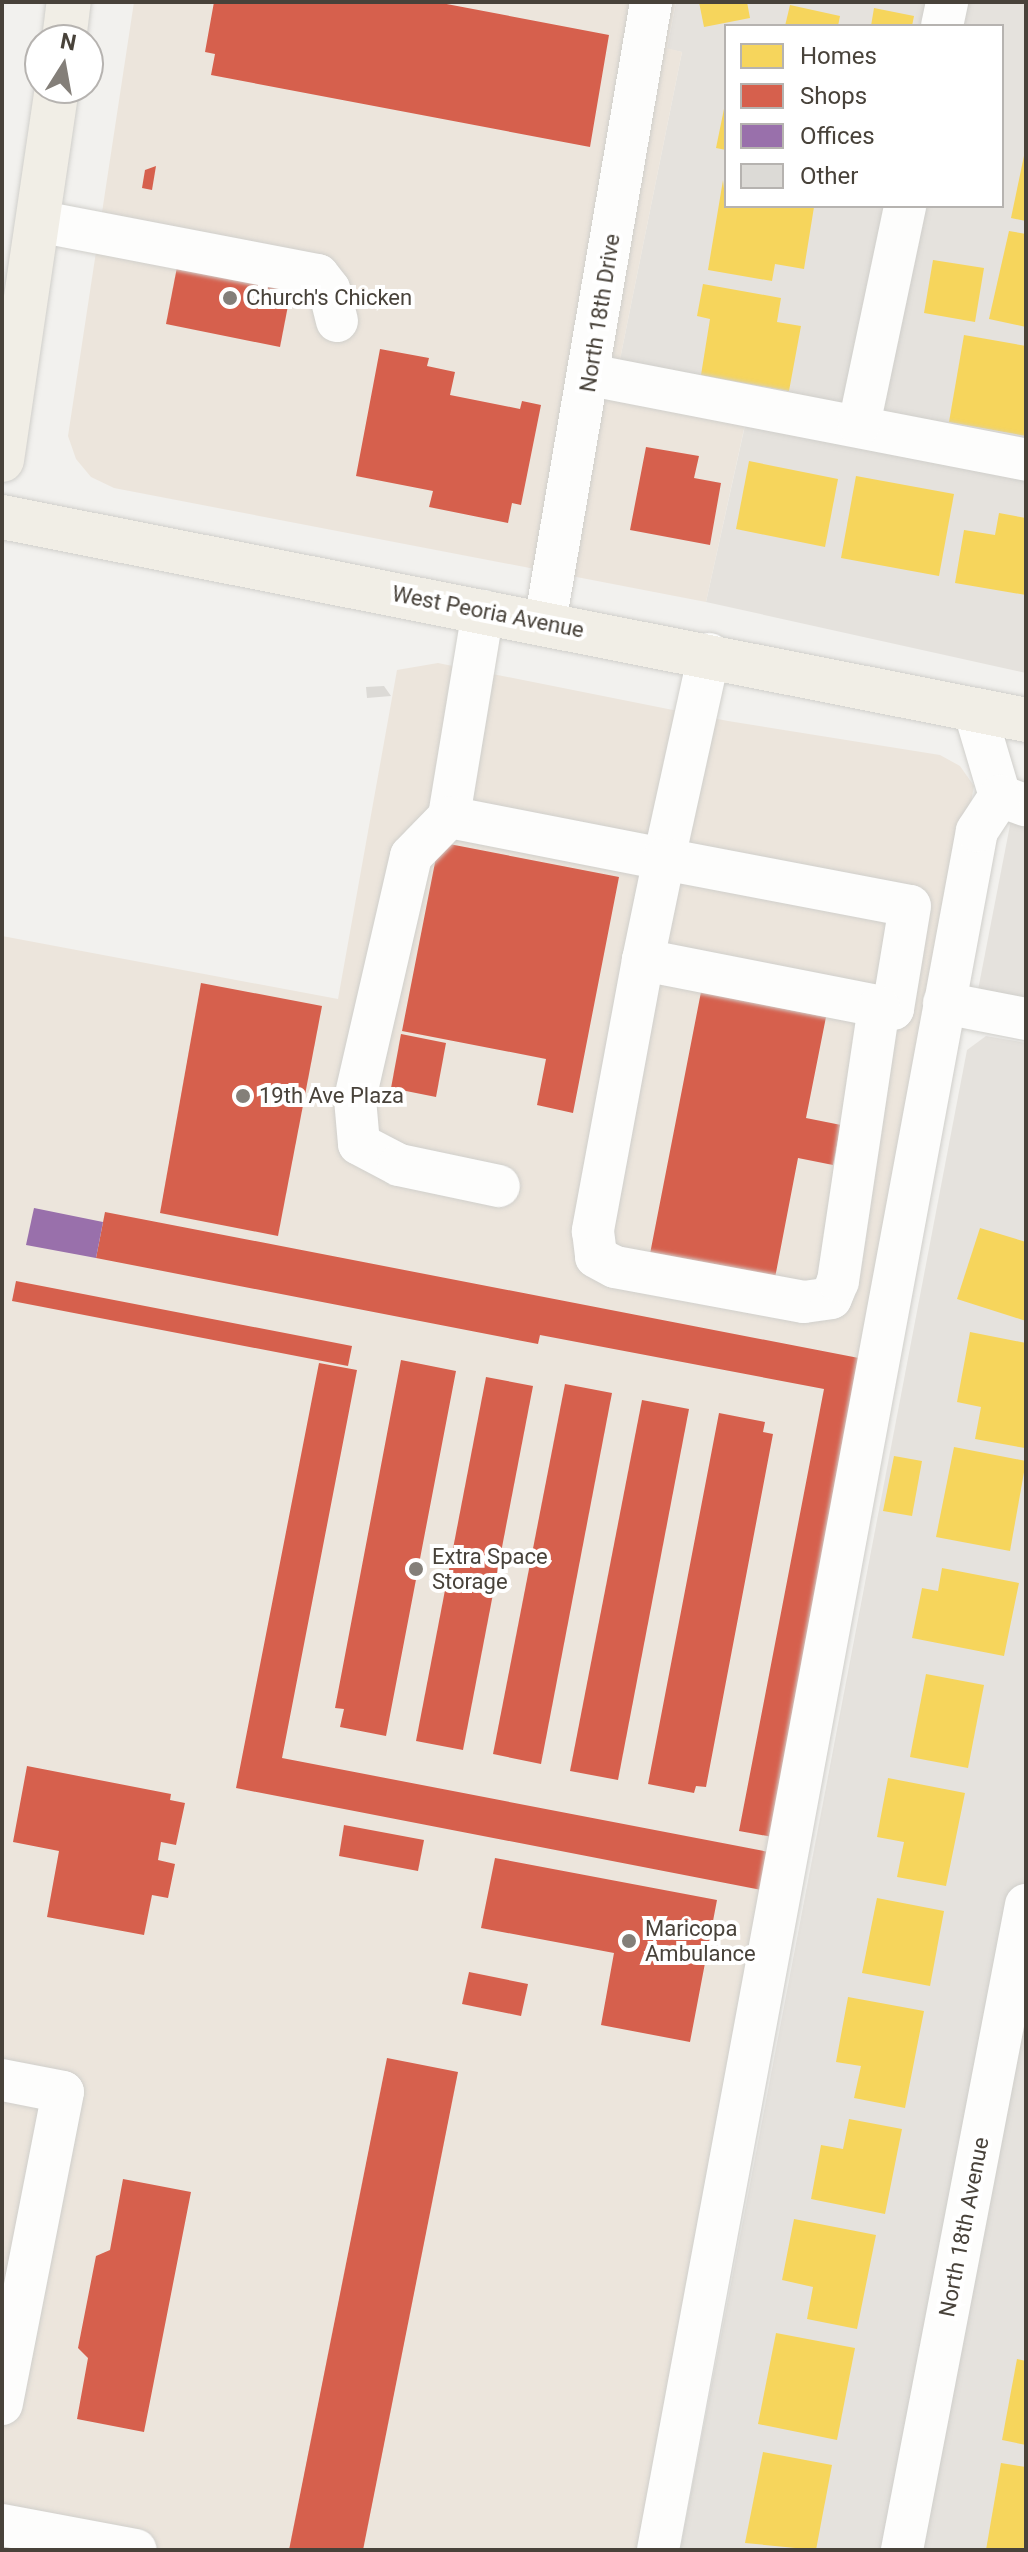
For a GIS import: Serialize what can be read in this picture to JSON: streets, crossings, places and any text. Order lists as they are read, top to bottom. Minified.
{"streets":{"main road":["West Peoria Avenue"],"street":["North 18th Drive","North 18th Avenue"]},"crossings":[["North 18th Drive","West Peoria Avenue"]],"places":["Church's Chicken","19th Ave Plaza","Extra Space Storage","Maricopa Ambulance"],"legend":["Homes","Shops","Offices","Other"],"north":"top"}
